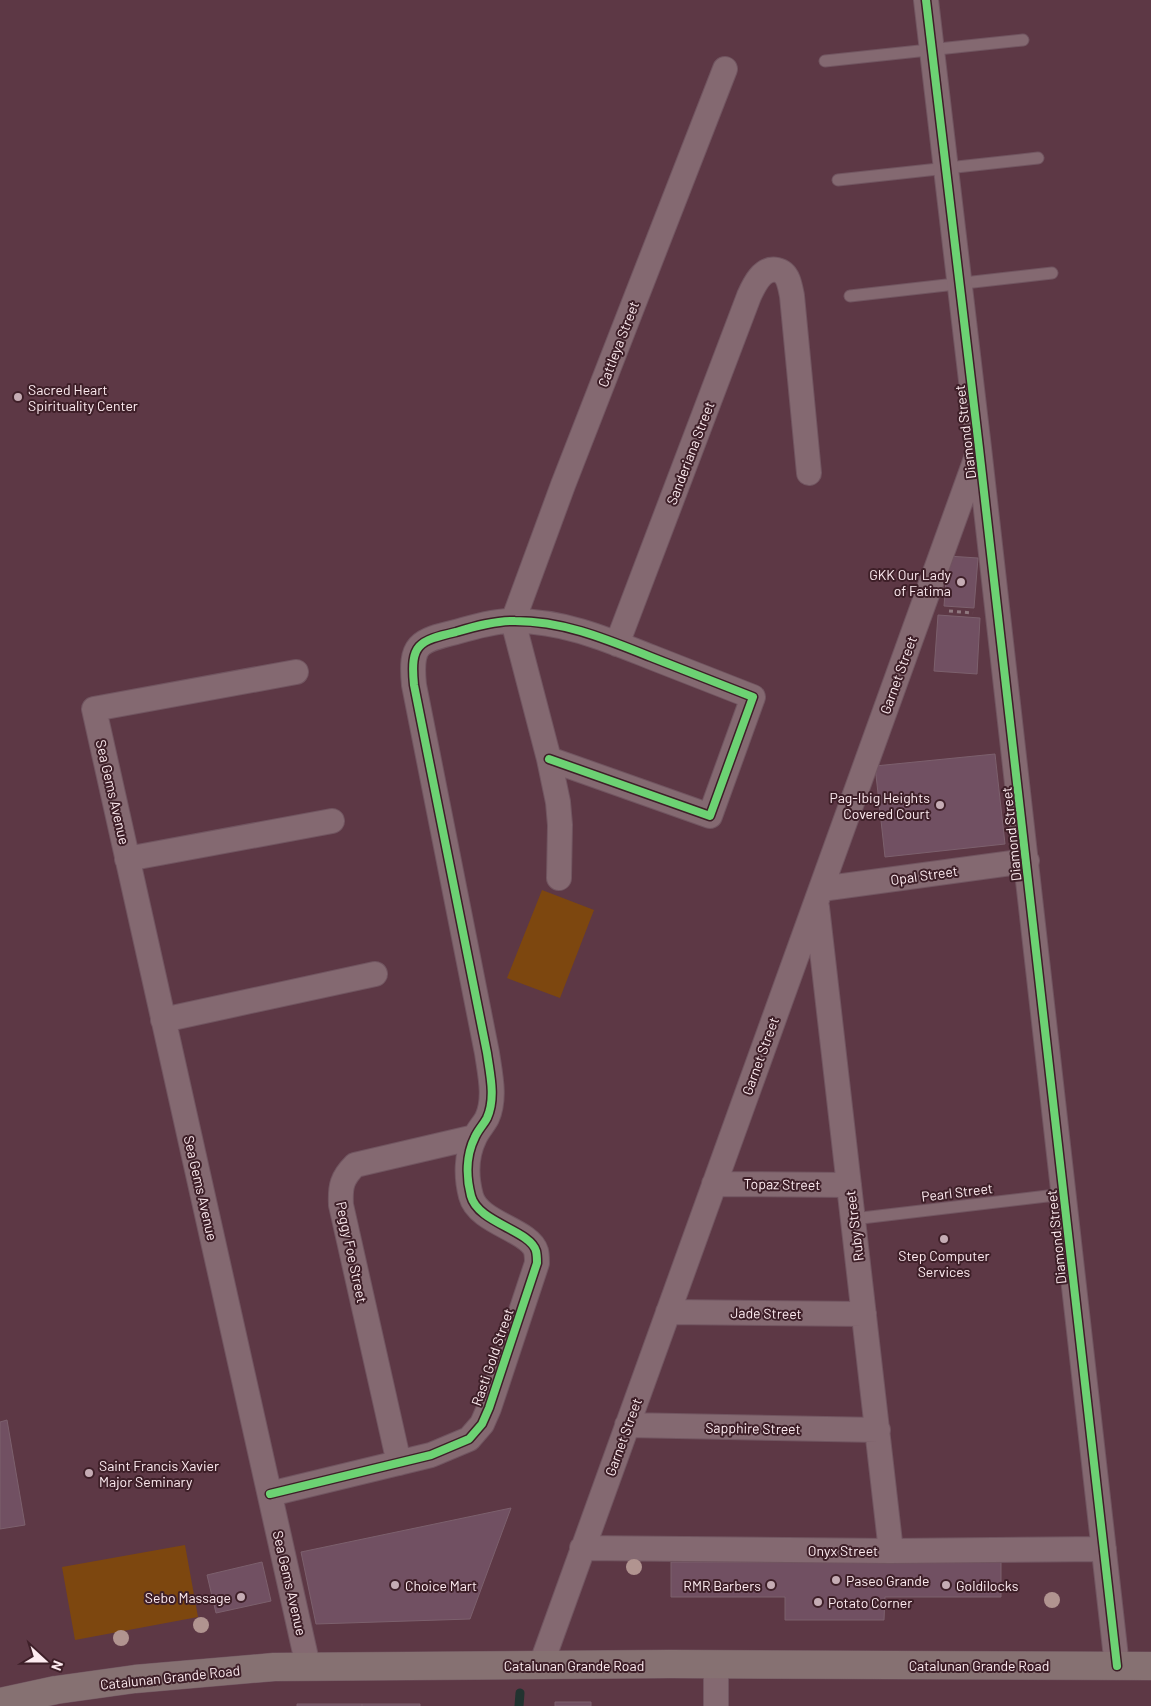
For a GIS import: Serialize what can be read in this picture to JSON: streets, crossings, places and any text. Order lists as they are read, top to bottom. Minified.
{"streets":{"main road":["Catalunan Grande Road"],"street":["Cattleya Street","Diamond Street","Sanderiana Street","Garnet Street","Sea Gems Avenue","Opal Street","Topaz Street","Ruby Street","Peggy Foe Street","Jade Street","Rasti Gold Street","Sapphire Street","Onyx Street"],"lane":["Pearl Street"]},"crossings":[["Cattleya Street","Rasti Gold Street"],["Diamond Street","Garnet Street"],["Diamond Street","Opal Street"],["Diamond Street","Pearl Street"],["Diamond Street","Onyx Street"],["Diamond Street","Catalunan Grande Road"],["Sanderiana Street","Rasti Gold Street"],["Garnet Street","Opal Street"],["Garnet Street","Topaz Street"],["Garnet Street","Ruby Street"],["Garnet Street","Jade Street"],["Garnet Street","Sapphire Street"],["Garnet Street","Onyx Street"],["Garnet Street","Catalunan Grande Road"],["Sea Gems Avenue","Rasti Gold Street"],["Sea Gems Avenue","Catalunan Grande Road"],["Opal Street","Ruby Street"],["Topaz Street","Ruby Street"],["Pearl Street","Ruby Street"],["Ruby Street","Jade Street"],["Ruby Street","Sapphire Street"],["Ruby Street","Onyx Street"],["Peggy Foe Street","Rasti Gold Street"]],"places":["Sacred Heart Spirituality Center","GKK Our Lady of Fatima","Pag-Ibig Heights Covered Court","Step Computer Services","Saint Francis Xavier Major Seminary","Paseo Grande","Choice Mart","RMR Barbers","Goldilocks","Sebo Massage","Potato Corner"],"north":"right"}
